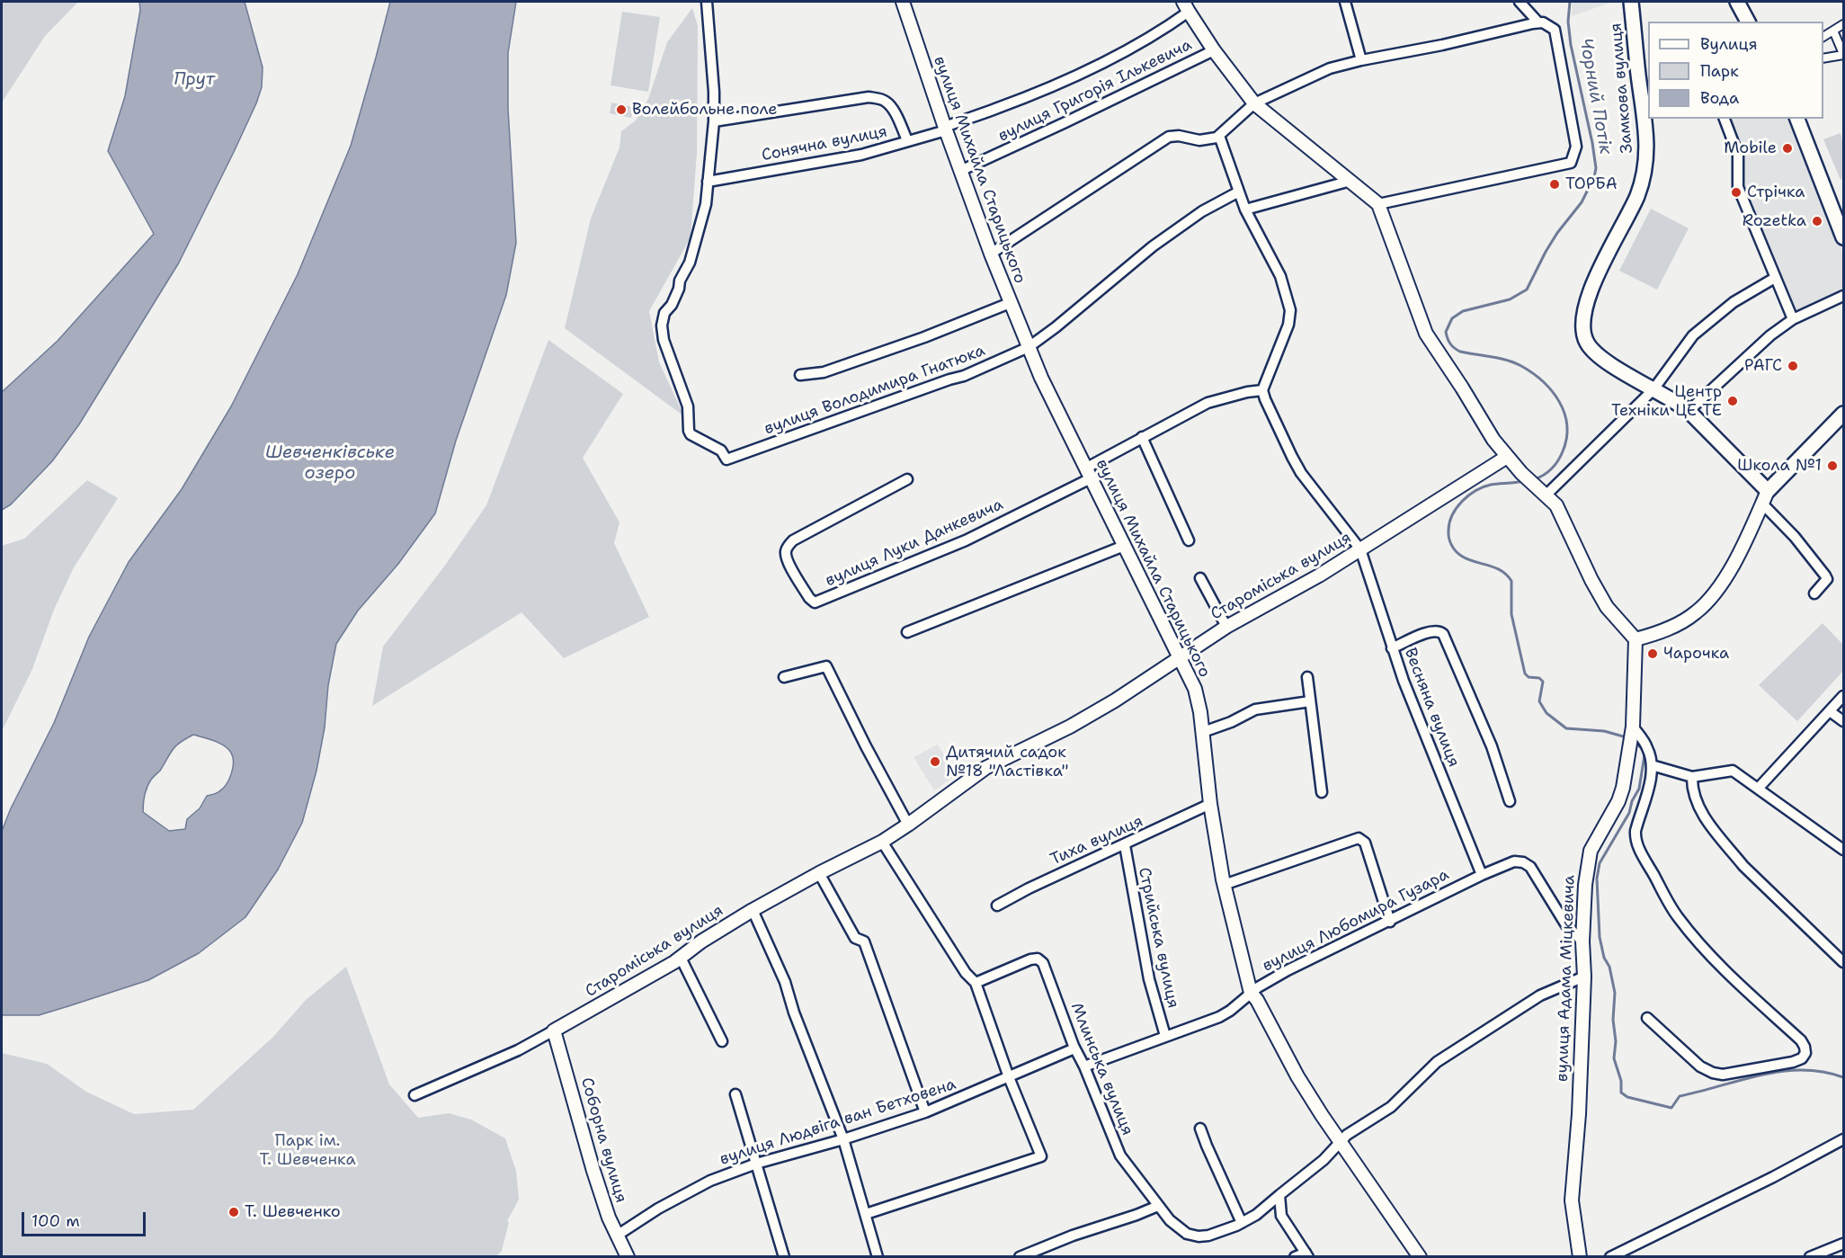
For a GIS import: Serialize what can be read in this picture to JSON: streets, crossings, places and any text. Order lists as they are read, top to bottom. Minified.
{"streets":{"main road":["Замкова вулиця"],"street":["вулиця Григорія Ількевича","Сонячна вулиця","вулиця Михайла Старицького","вулиця Володимира Гнатюка","вулиця Луки Данкевича","Староміська вулиця","Весняна вулиця","Тиха вулиця","вулиця Любомира Гузара","Стрийська вулиця","вулиця Адама Міцкевича","Млинська вулиця","вулиця Людвіга ван Бетховена","Соборна вулиця"]},"crossings":[["вулиця Григорія Ількевича","вулиця Михайла Старицького"],["Сонячна вулиця","вулиця Михайла Старицького"],["Сонячна вулиця","вулиця Володимира Гнатюка"],["вулиця Михайла Старицького","вулиця Володимира Гнатюка"],["вулиця Михайла Старицького","вулиця Луки Данкевича"],["вулиця Михайла Старицького","Староміська вулиця"],["вулиця Михайла Старицького","Тиха вулиця"],["вулиця Михайла Старицького","вулиця Любомира Гузара"],["вулиця Михайла Старицького","Млинська вулиця"],["Староміська вулиця","Весняна вулиця"],["Староміська вулиця","Соборна вулиця"],["Весняна вулиця","вулиця Любомира Гузара"],["Тиха вулиця","Стрийська вулиця"],["вулиця Любомира Гузара","Стрийська вулиця"],["вулиця Любомира Гузара","вулиця Адама Міцкевича"],["вулиця Любомира Гузара","Млинська вулиця"],["вулиця Адама Міцкевича","Млинська вулиця"],["Млинська вулиця","вулиця Людвіга ван Бетховена"],["вулиця Людвіга ван Бетховена","Соборна вулиця"]],"water":["Прут","Чорний Потік","Шевченківське озеро"],"parks":["Парк ім. Т. Шевченка"],"places":["Волейбольне поле","Mobile","ТОРБА","Стрічка","Rozetka","РАГС","Центр Техніки ЦЕ ТЕ","Школа №1","Чарочка","Дитячий садок №18 \"Ластівка\"","Т. Шевченко"],"legend":["Вулиця","Парк","Вода"],"scale_bar":"100 m"}
